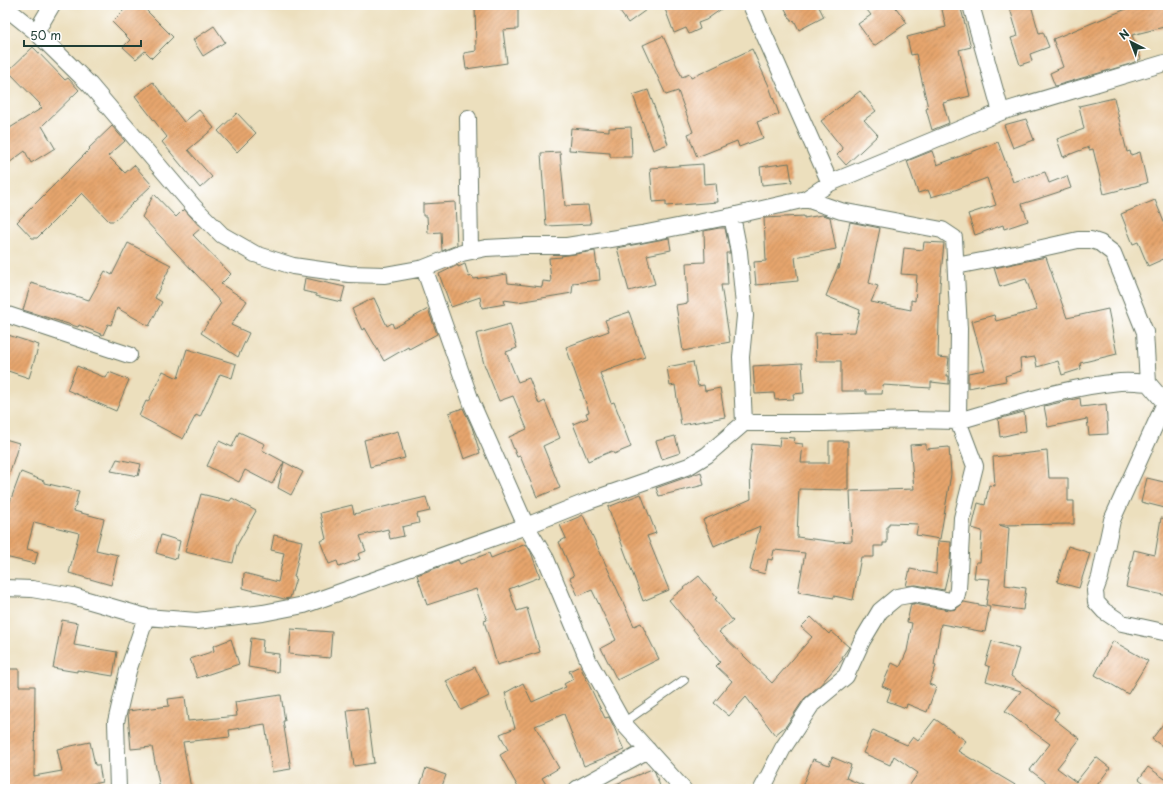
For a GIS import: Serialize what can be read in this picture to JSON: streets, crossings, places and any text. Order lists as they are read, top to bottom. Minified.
{"scale_bar":"50 m","north":"top left"}
